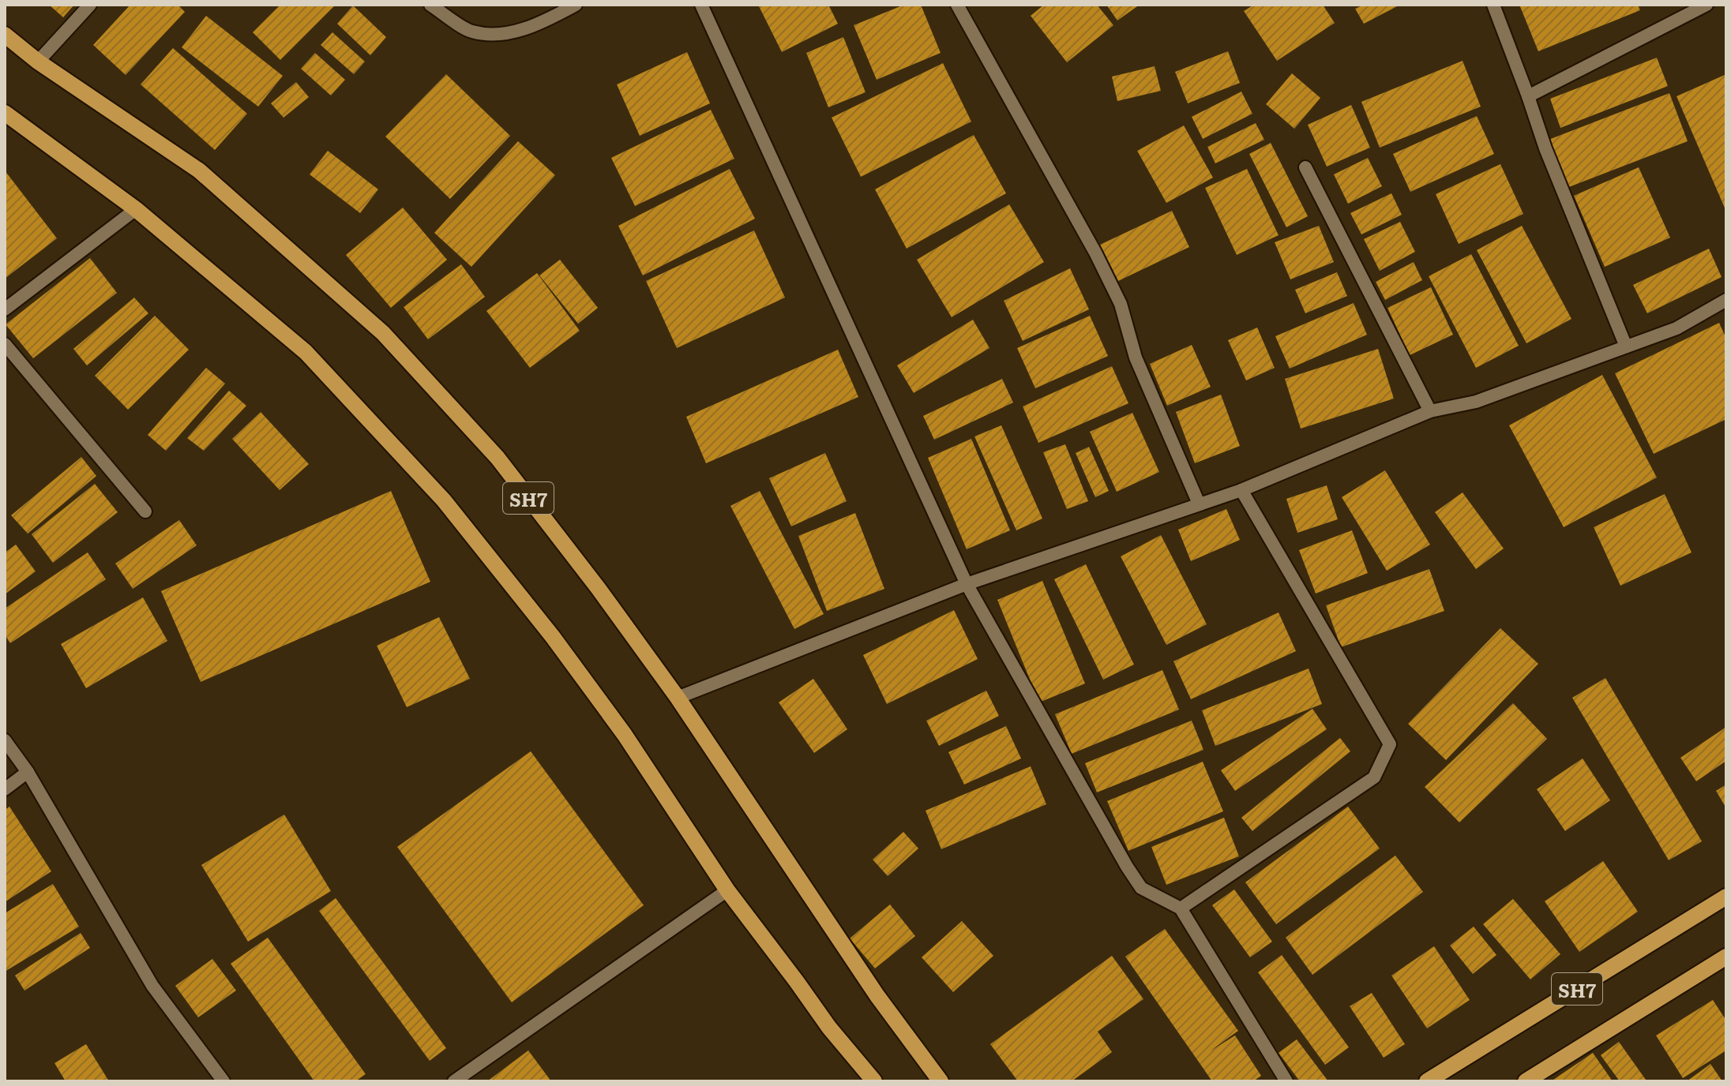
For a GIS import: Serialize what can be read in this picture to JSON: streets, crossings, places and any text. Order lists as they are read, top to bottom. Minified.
{"streets":{"main road":["SH7"]}}
